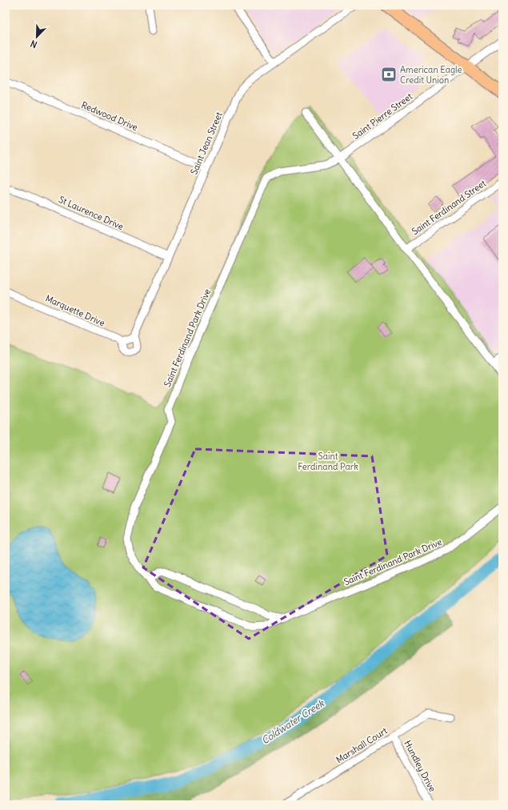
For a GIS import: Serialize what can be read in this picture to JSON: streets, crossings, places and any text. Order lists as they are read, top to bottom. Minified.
{"streets":{"street":["Redwood Drive","Saint Pierre Street","Saint Jean Street","Saint Ferdinand Street","St Laurence Drive","Marquette Drive","Saint Ferdinand Park Drive","Marshall Court","Hundley Drive"]},"crossings":[["Redwood Drive","Saint Jean Street"],["Saint Pierre Street","Saint Ferdinand Park Drive"],["Saint Jean Street","St Laurence Drive"],["Saint Jean Street","Marquette Drive"],["Marshall Court","Hundley Drive"]],"water":["Coldwater Creek"],"parks":["Saint Ferdinand Park"],"places":{"bank":["American Eagle Credit Union"]},"north":"bottom left"}
